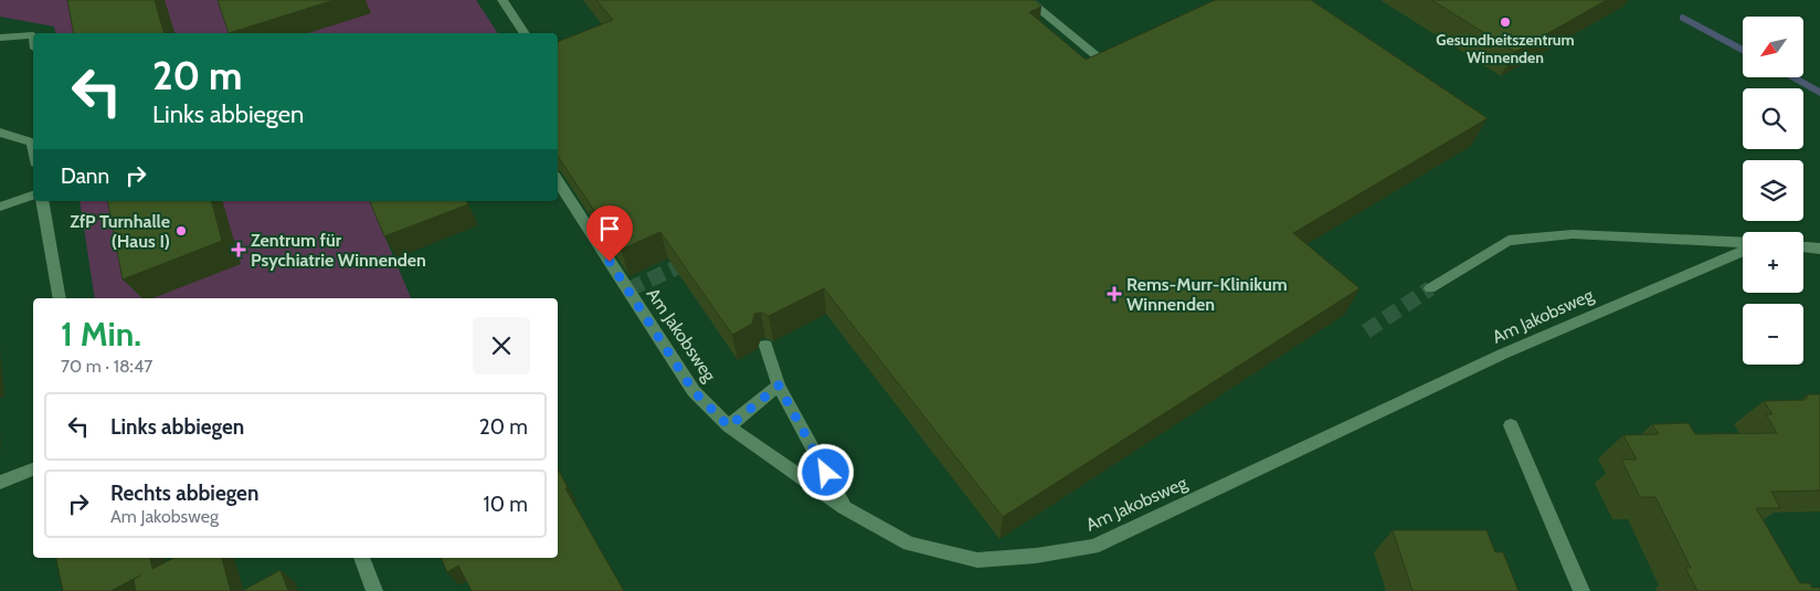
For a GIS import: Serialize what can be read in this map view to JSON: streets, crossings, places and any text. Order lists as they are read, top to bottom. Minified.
{"streets":{"street":["Am Jakobsweg"]},"places":{"other":["Gesundheitszentrum Winnenden","ZfP Turnhalle (Haus I)"],"health":["Zentrum für Psychiatrie Winnenden","Rems-Murr-Klinikum Winnenden"]},"north":"bottom left","page":{"map_buttons":["+","−"],"turn":["20 m","Links abbiegen"],"then":"Dann","heading":["1 Min.","70 m · 18:47"],"list":[{"name":"Links abbiegen","value":"20 m"},{"name":"Rechts abbiegen","note":"Am Jakobsweg","value":"10 m"}]}}
